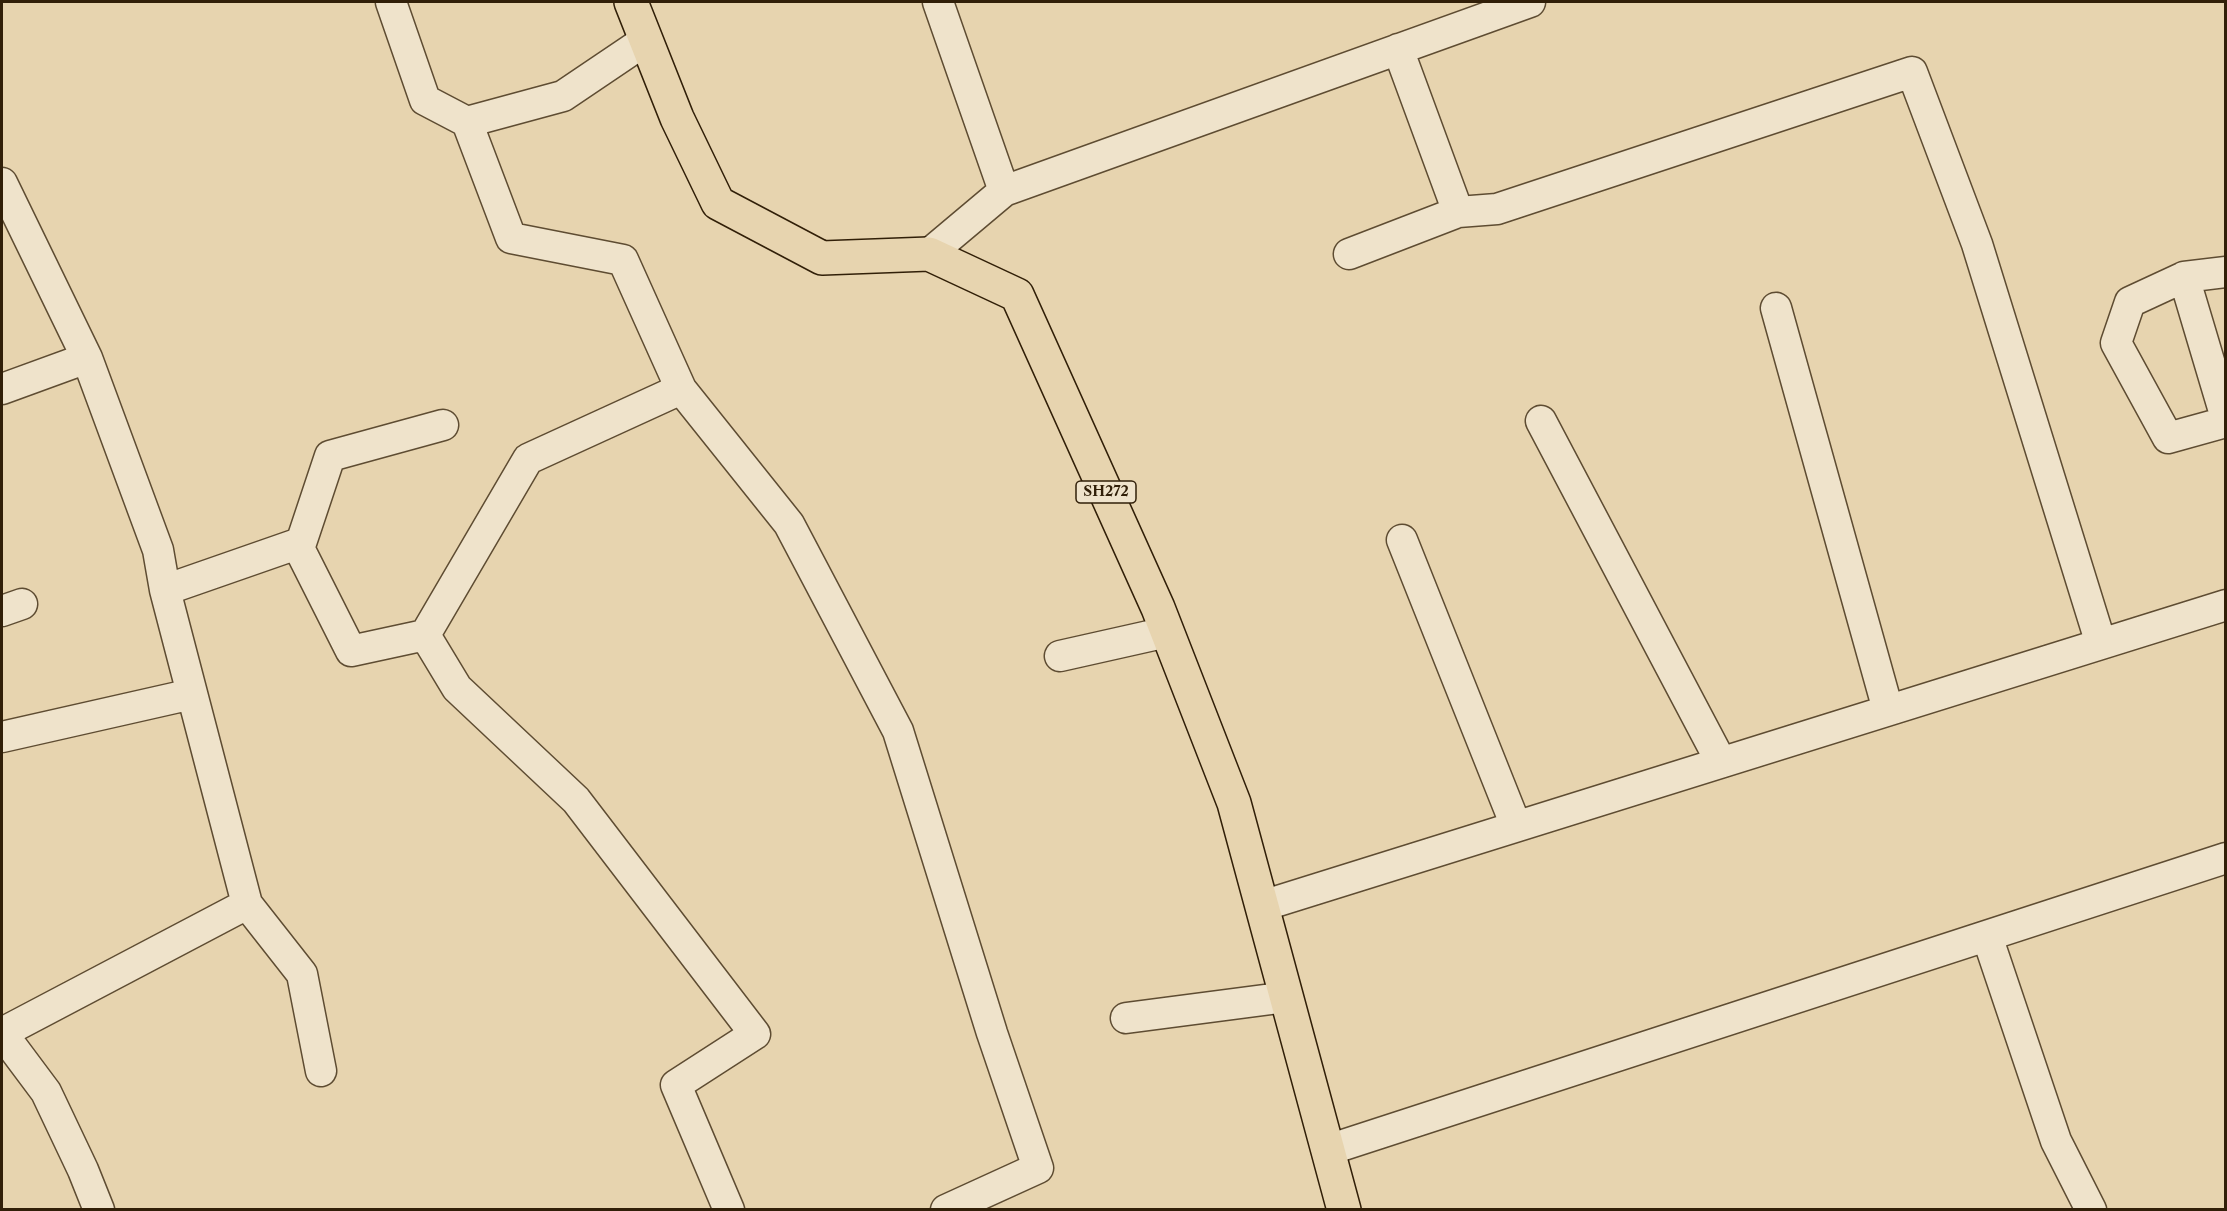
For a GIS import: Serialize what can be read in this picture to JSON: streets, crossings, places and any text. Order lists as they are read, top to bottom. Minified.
{"streets":{"main road":["SH272"]}}
